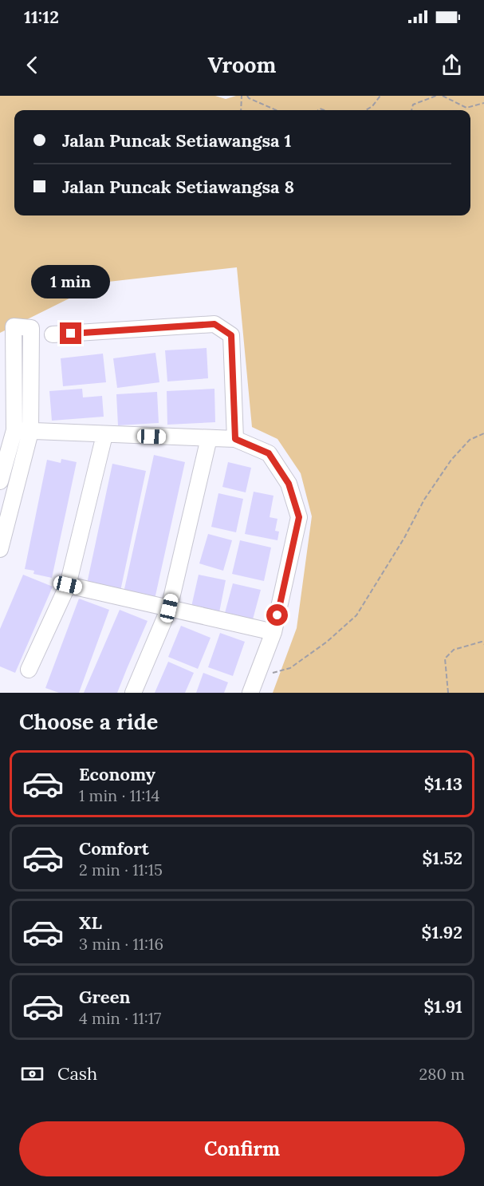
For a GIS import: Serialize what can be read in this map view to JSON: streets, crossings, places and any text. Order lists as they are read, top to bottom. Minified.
{"page":{"status":"11:12","header":"Vroom","banner":["Jalan Puncak Setiawangsa 1","Jalan Puncak Setiawangsa 8"],"bubble":"1 min","heading":"Choose a ride","list":[{"name":"Economy","note":"1 min · 11:14","value":"$1.13"},{"name":"Comfort","note":"2 min · 11:15","value":"$1.52"},{"name":"XL","note":"3 min · 11:16","value":"$1.92"},{"name":"Green","note":"4 min · 11:17","value":"$1.91"}],"pay":["Cash","280 m"],"buttons":"Confirm"}}
